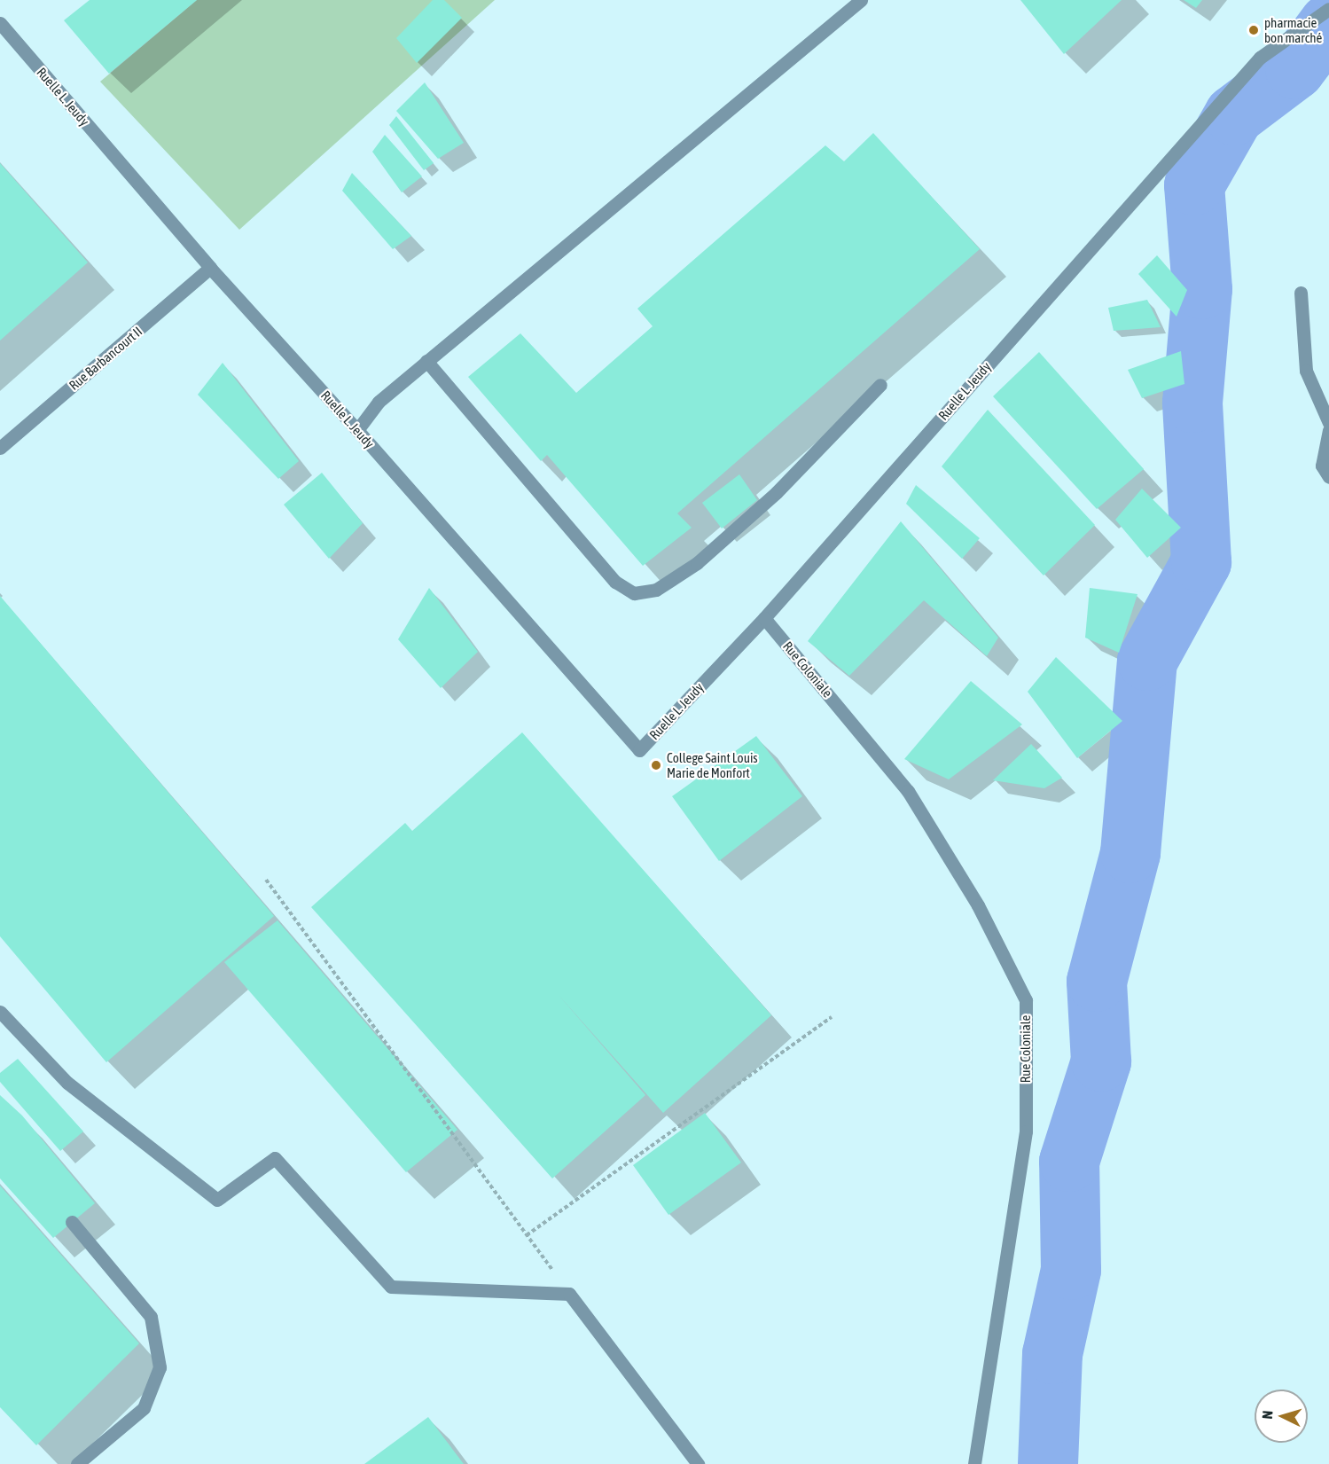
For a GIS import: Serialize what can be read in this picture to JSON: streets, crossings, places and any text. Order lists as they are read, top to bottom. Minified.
{"streets":{"street":["Ruelle L. Jeudy","Rue Barbancourt II","Rue Coloniale"]},"crossings":[["Ruelle L. Jeudy","Rue Barbancourt II"],["Ruelle L. Jeudy","Rue Coloniale"]],"places":["pharmacie bon marché","College Saint Louis Marie de Monfort"],"north":"left"}
